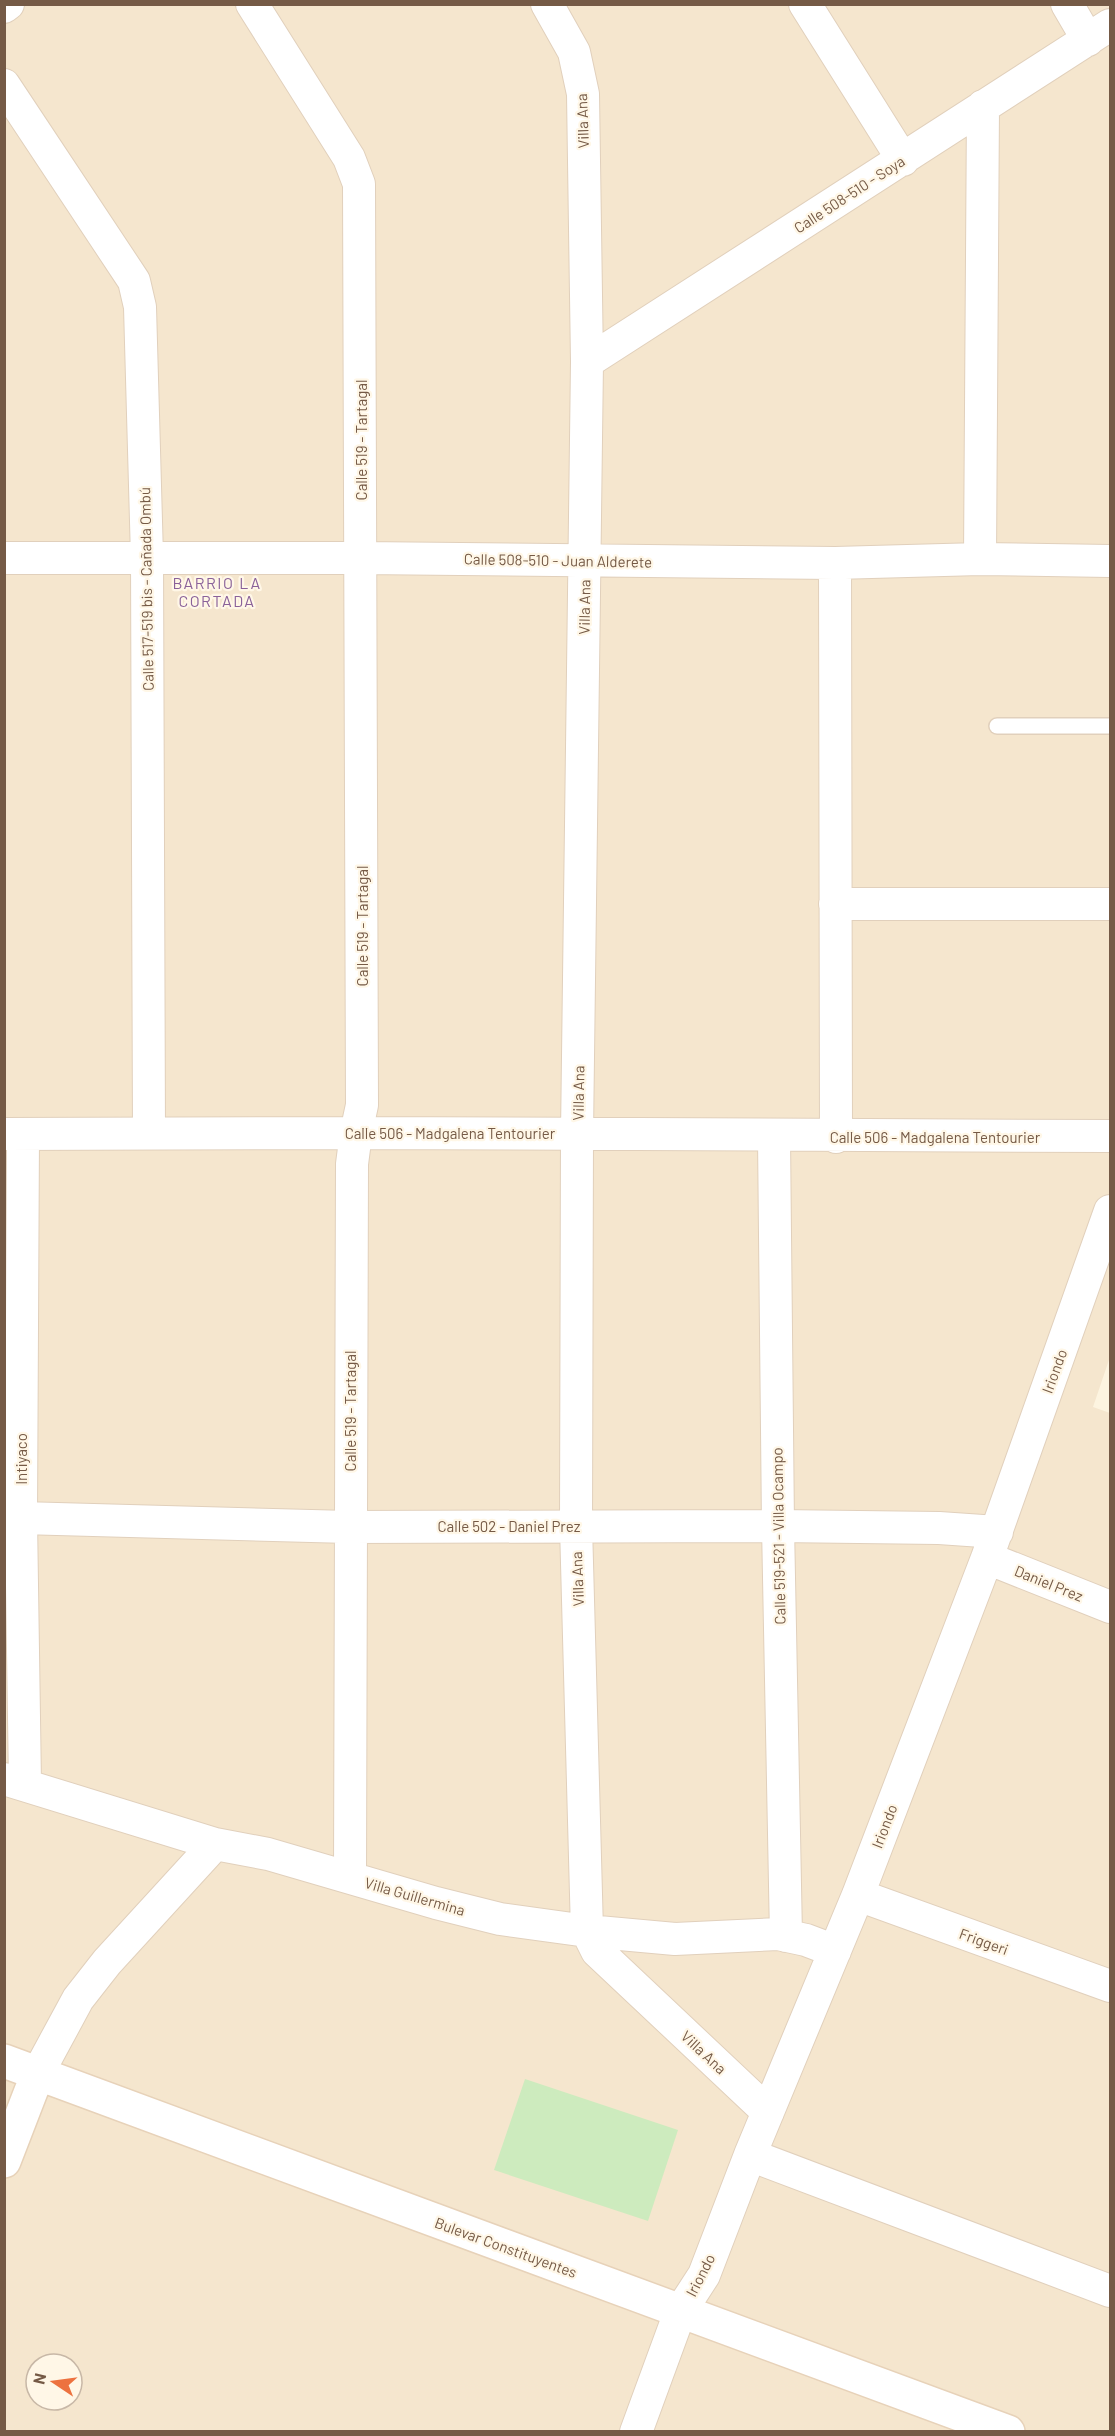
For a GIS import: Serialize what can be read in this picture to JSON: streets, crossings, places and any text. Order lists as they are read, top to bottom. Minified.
{"streets":{"street":["Villa Ana","Calle 508-510 - Soya","Calle 519 - Tartagal","Calle 508-510 - Juan Alderete","Calle 517-519 bis - Cañada Ombú","Calle 506 - Madgalena Tentourier","Iriondo","Intiyaco","Calle 502 - Daniel Prez","Calle 519-521 - Villa Ocampo","Daniel Prez","Villa Guillermina","Friggeri","Bulevar Constituyentes"]},"crossings":[["Villa Ana","Calle 508-510 - Soya"],["Villa Ana","Calle 508-510 - Juan Alderete"],["Villa Ana","Calle 506 - Madgalena Tentourier"],["Villa Ana","Iriondo"],["Villa Ana","Calle 502 - Daniel Prez"],["Villa Ana","Villa Guillermina"],["Calle 519 - Tartagal","Calle 508-510 - Juan Alderete"],["Calle 519 - Tartagal","Calle 506 - Madgalena Tentourier"],["Calle 519 - Tartagal","Calle 502 - Daniel Prez"],["Calle 519 - Tartagal","Villa Guillermina"],["Calle 508-510 - Juan Alderete","Calle 517-519 bis - Cañada Ombú"],["Calle 517-519 bis - Cañada Ombú","Calle 506 - Madgalena Tentourier"],["Calle 506 - Madgalena Tentourier","Intiyaco"],["Calle 506 - Madgalena Tentourier","Calle 519-521 - Villa Ocampo"],["Iriondo","Calle 502 - Daniel Prez"],["Iriondo","Daniel Prez"],["Iriondo","Villa Guillermina"],["Iriondo","Friggeri"],["Iriondo","Bulevar Constituyentes"],["Intiyaco","Calle 502 - Daniel Prez"],["Intiyaco","Villa Guillermina"],["Calle 502 - Daniel Prez","Calle 519-521 - Villa Ocampo"],["Calle 502 - Daniel Prez","Daniel Prez"],["Calle 519-521 - Villa Ocampo","Villa Guillermina"]],"districts":["BARRIO LA CORTADA"],"north":"left"}
